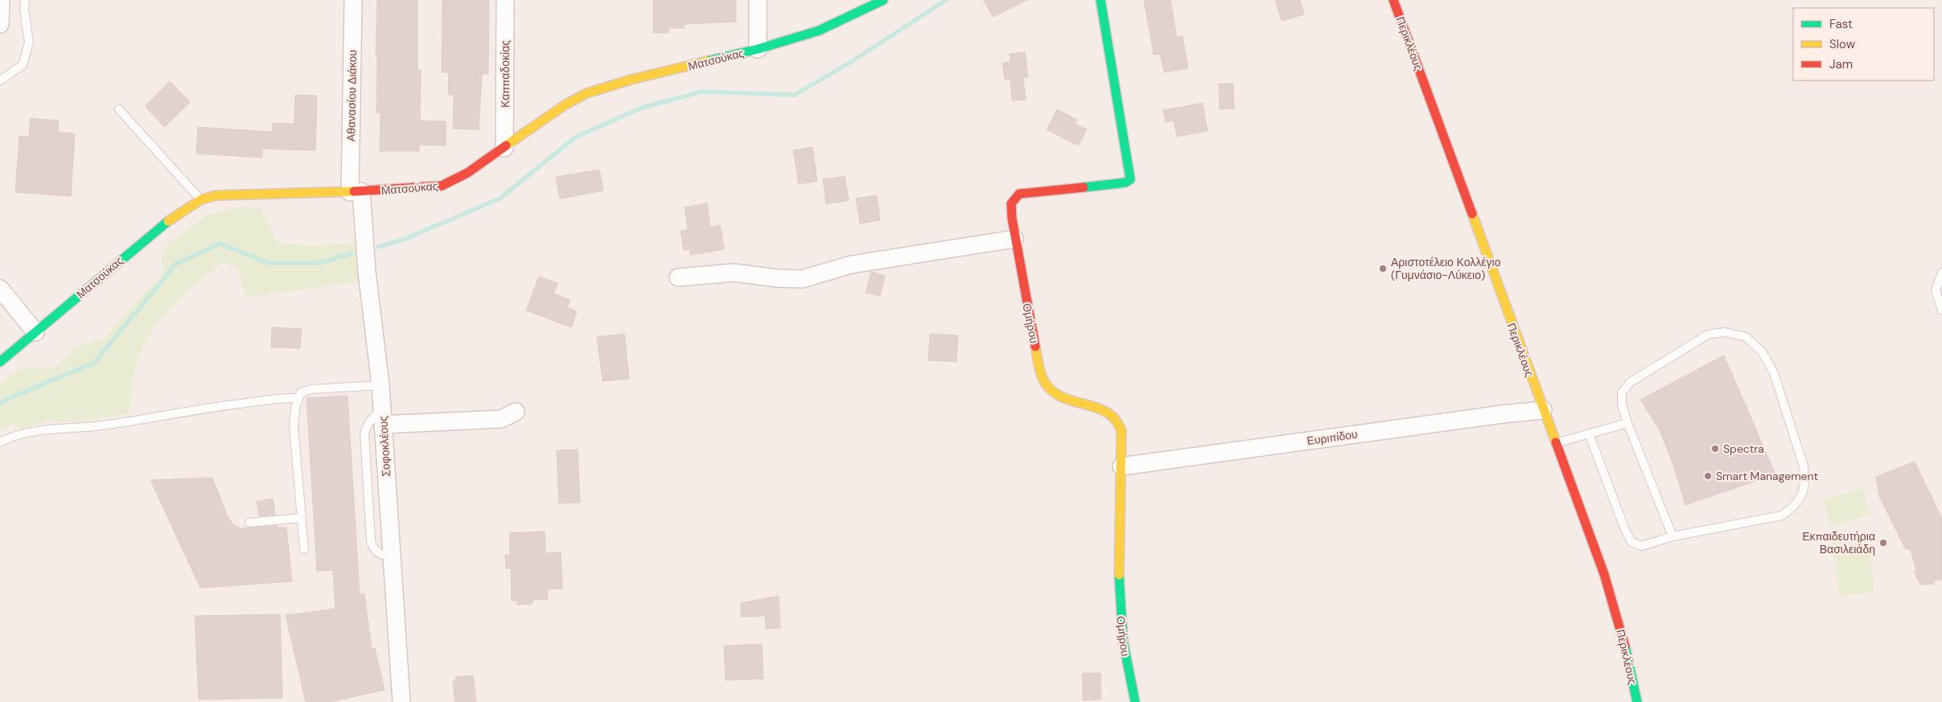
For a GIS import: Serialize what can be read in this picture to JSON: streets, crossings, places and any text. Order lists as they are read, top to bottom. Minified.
{"streets":{"street":["Περικλέους","Ματσούκας","Καππαδοκίας","Αθανασίου Διάκου","Ομήρου","Ευριπίδου","Σοφοκλέους"]},"crossings":[["Περικλέους","Ευριπίδου"],["Ματσούκας","Καππαδοκίας"],["Ματσούκας","Αθανασίου Διάκου"],["Ματσούκας","Σοφοκλέους"],["Αθανασίου Διάκου","Σοφοκλέους"],["Ομήρου","Ευριπίδου"]],"places":["Αριστοτέλειο Κολλέγιο (Γυμνάσιο-Λύκειο)","Spectra","Smart Management","Εκπαιδευτήρια Βασιλειάδη"],"legend":["Fast","Slow","Jam"]}
